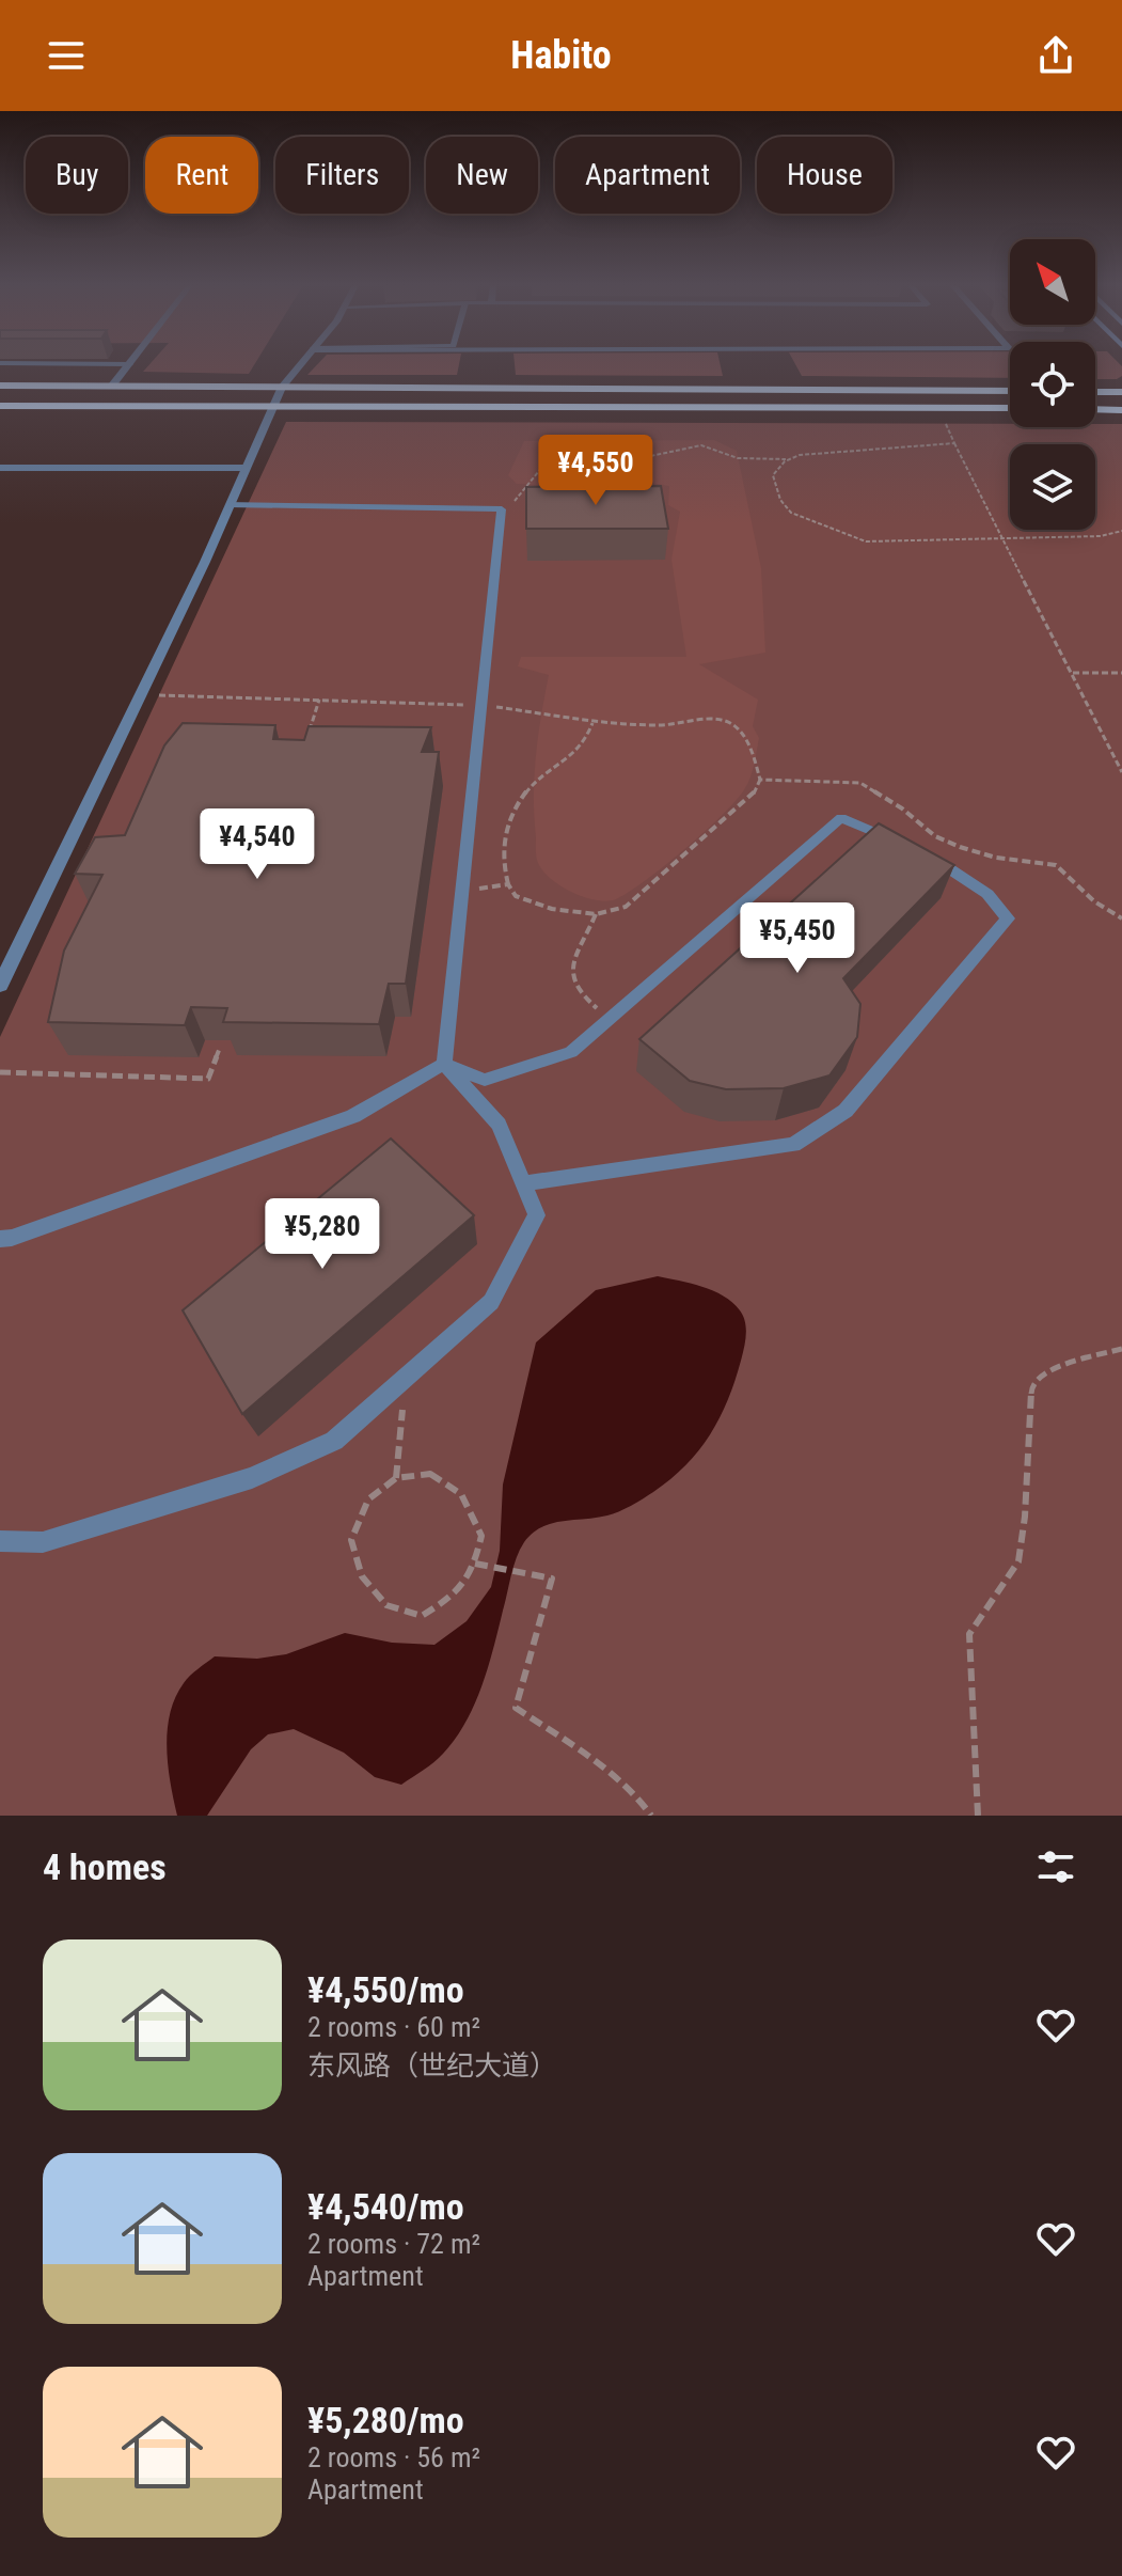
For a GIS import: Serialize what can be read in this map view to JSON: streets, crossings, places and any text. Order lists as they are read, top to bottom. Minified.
{"north":"top left","page":{"header":"Habito","chip":["Buy","Rent","Filters","New","Apartment","House"],"price":["¥4,550","¥4,540","¥5,450","¥5,280"],"heading":"4 homes","list":[{"name":"¥4,550/mo","note":"2 rooms · 60 m² · 东风路（世纪大道）"},{"name":"¥4,540/mo","note":"2 rooms · 72 m² · Apartment"},{"name":"¥5,280/mo","note":"2 rooms · 56 m² · Apartment"}]}}
